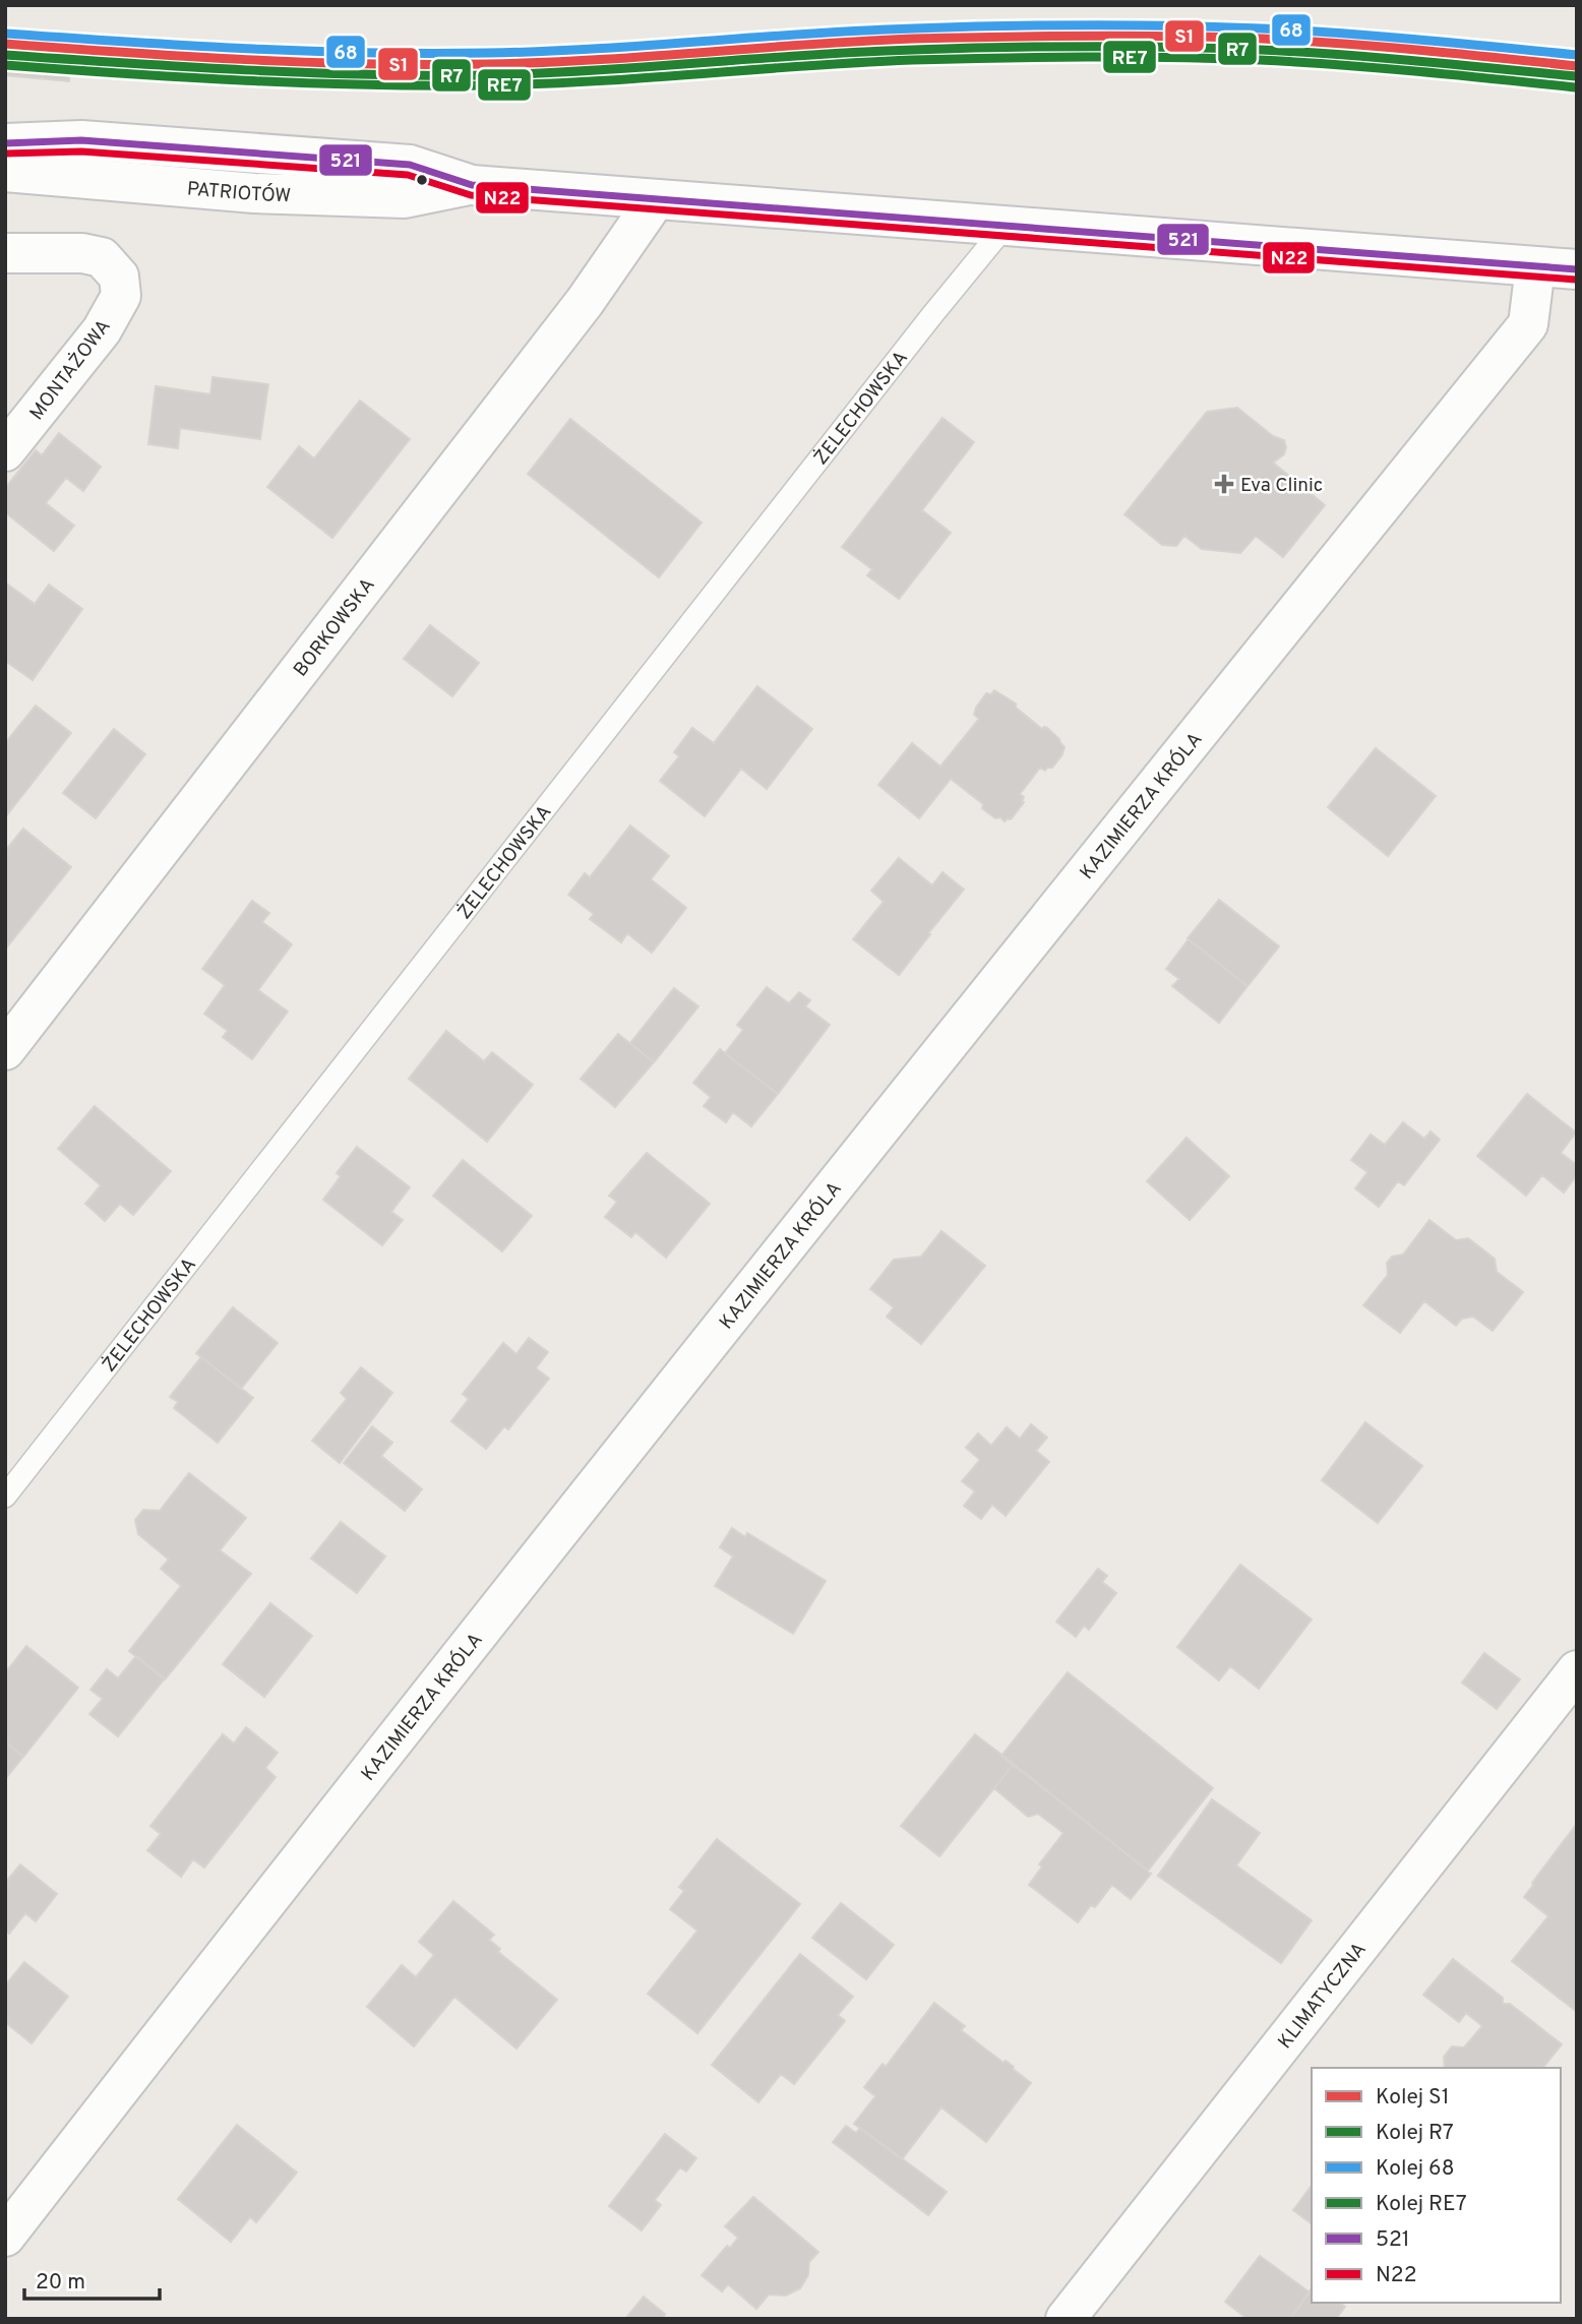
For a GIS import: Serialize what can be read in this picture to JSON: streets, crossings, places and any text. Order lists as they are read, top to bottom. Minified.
{"streets":{"street":["PATRIOTÓW","MONTAŻOWA","BORKOWSKA","KAZIMIERZA KRÓLA","KLIMATYCZNA"],"lane":["ŻELECHOWSKA"]},"crossings":[["PATRIOTÓW","ŻELECHOWSKA"],["PATRIOTÓW","BORKOWSKA"],["PATRIOTÓW","KAZIMIERZA KRÓLA"]],"places":{"health":["Eva Clinic"]},"lines":["rail line 68","rail line S1","rail line R7","rail line RE7","transit line 521","transit line N22"],"legend":["Kolej S1","Kolej R7","Kolej 68","Kolej RE7","521","N22"],"scale_bar":"20 m"}
